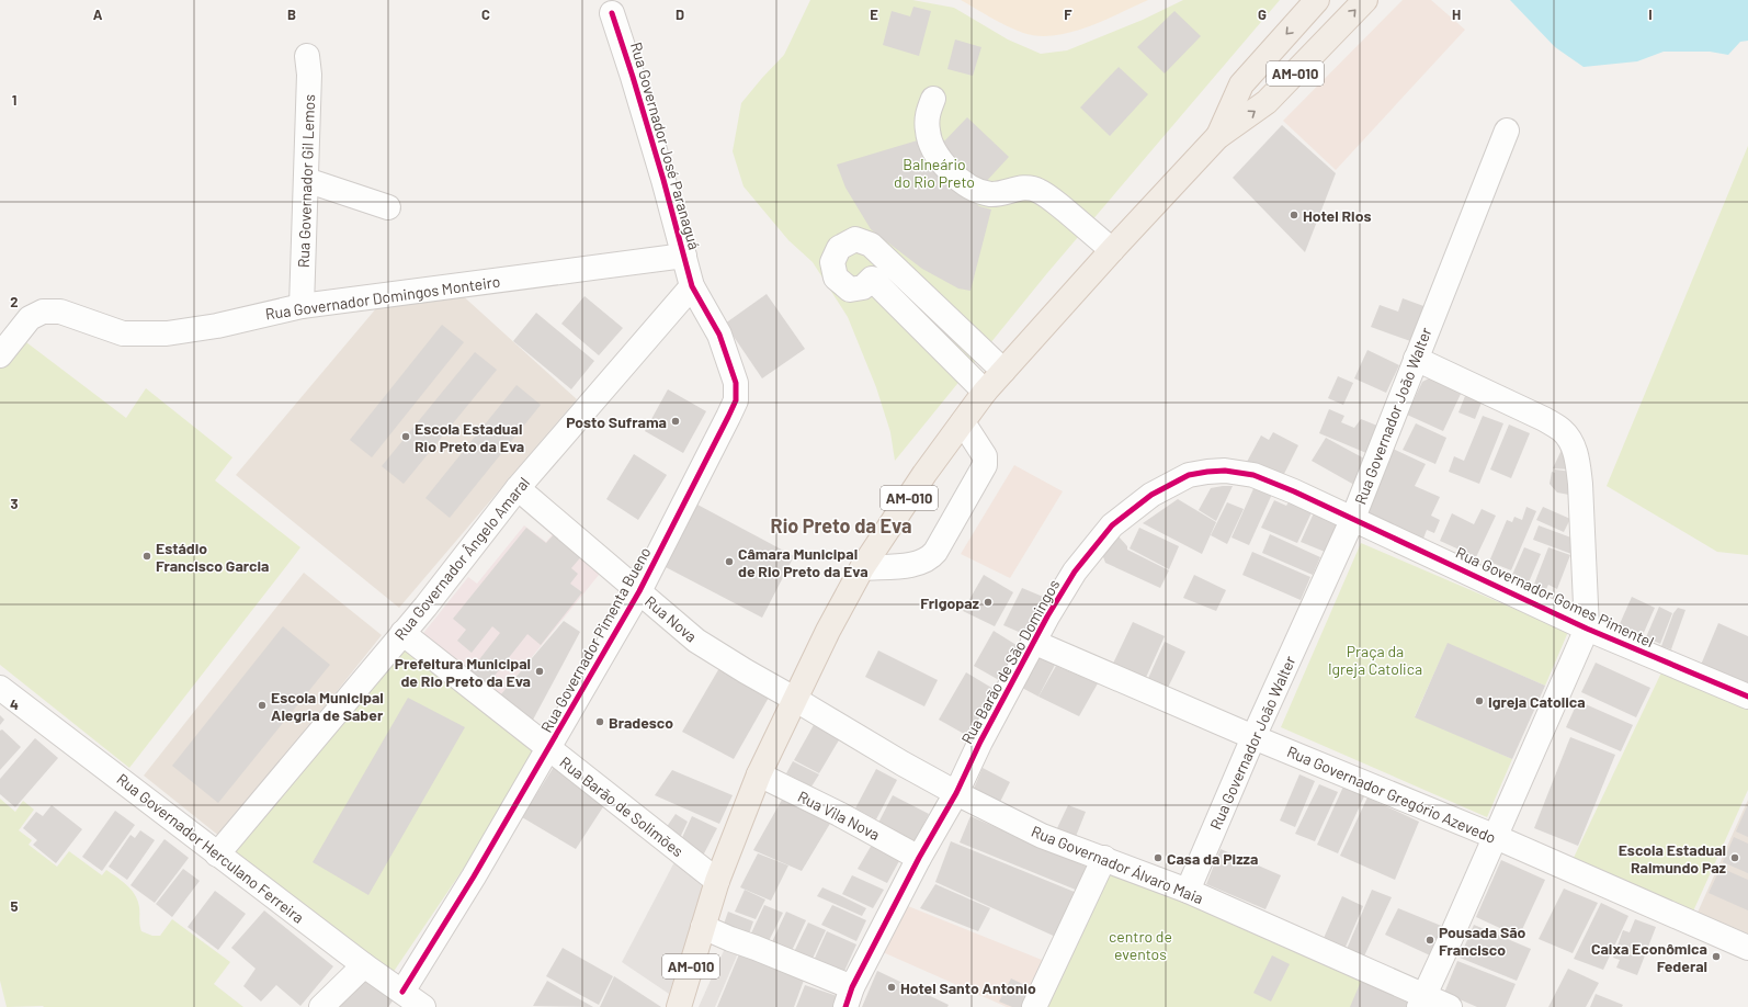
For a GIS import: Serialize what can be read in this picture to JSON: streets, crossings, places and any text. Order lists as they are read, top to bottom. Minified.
{"streets":{"main road":["AM-010"],"street":["Rua Governador José Paranaguá","Rua Governador Gil Lemos","Rua Governador Domingos Monteiro","Rua Governador João Walter","Rua Governador Ângelo Amaral","Rua Governador Gomes Pimentel","Rua Nova","Rua Governador Pimenta Bueno","Rua Barão de São Domingos","Rua Governador Gregório Azevedo","Rua Barão de Solimões","Rua Vila Nova","Rua Governador Herculano Ferreira","Rua Governador Álvaro Maia"]},"crossings":[["AM-010","Rua Nova"],["AM-010","Rua Barão de Solimões"],["AM-010","Rua Vila Nova"],["AM-010","Rua Governador Álvaro Maia"],["Rua Governador José Paranaguá","Rua Governador Domingos Monteiro"],["Rua Governador José Paranaguá","Rua Governador Ângelo Amaral"],["Rua Governador José Paranaguá","Rua Governador Pimenta Bueno"],["Rua Governador Gil Lemos","Rua Governador Domingos Monteiro"],["Rua Governador João Walter","Rua Governador Gomes Pimentel"],["Rua Governador João Walter","Rua Barão de São Domingos"],["Rua Governador João Walter","Rua Governador Gregório Azevedo"],["Rua Governador João Walter","Rua Governador Álvaro Maia"],["Rua Governador Ângelo Amaral","Rua Nova"],["Rua Governador Ângelo Amaral","Rua Governador Pimenta Bueno"],["Rua Governador Ângelo Amaral","Rua Barão de Solimões"],["Rua Governador Ângelo Amaral","Rua Governador Herculano Ferreira"],["Rua Governador Gomes Pimentel","Rua Barão de São Domingos"],["Rua Nova","Rua Governador Pimenta Bueno"],["Rua Nova","Rua Governador Álvaro Maia"],["Rua Governador Pimenta Bueno","Rua Barão de Solimões"],["Rua Governador Pimenta Bueno","Rua Governador Herculano Ferreira"],["Rua Barão de São Domingos","Rua Governador Gregório Azevedo"],["Rua Barão de São Domingos","Rua Vila Nova"],["Rua Barão de São Domingos","Rua Governador Álvaro Maia"]],"districts":["Rio Preto da Eva"],"parks":["Balneário do Rio Preto","Praça da Igreja Catolica","centro de eventos"],"places":["Hotel Rios","Posto Suframa","Escola Estadual Rio Preto da Eva","Estádio Francisco Garcia","Câmara Municipal de Rio Preto da Eva","Frigopaz","Prefeitura Municipal de Rio Preto da Eva","Igreja Catolica","Escola Municipal Alegria de Saber","Bradesco","Casa da Pizza","Escola Estadual Raimundo Paz","Pousada São Francisco","Caixa Econômica Federal","Hotel Santo Antonio"],"grid":{"columns":["A","B","C","D","E","F","G","H","I"],"rows":["1","2","3","4","5"]}}
